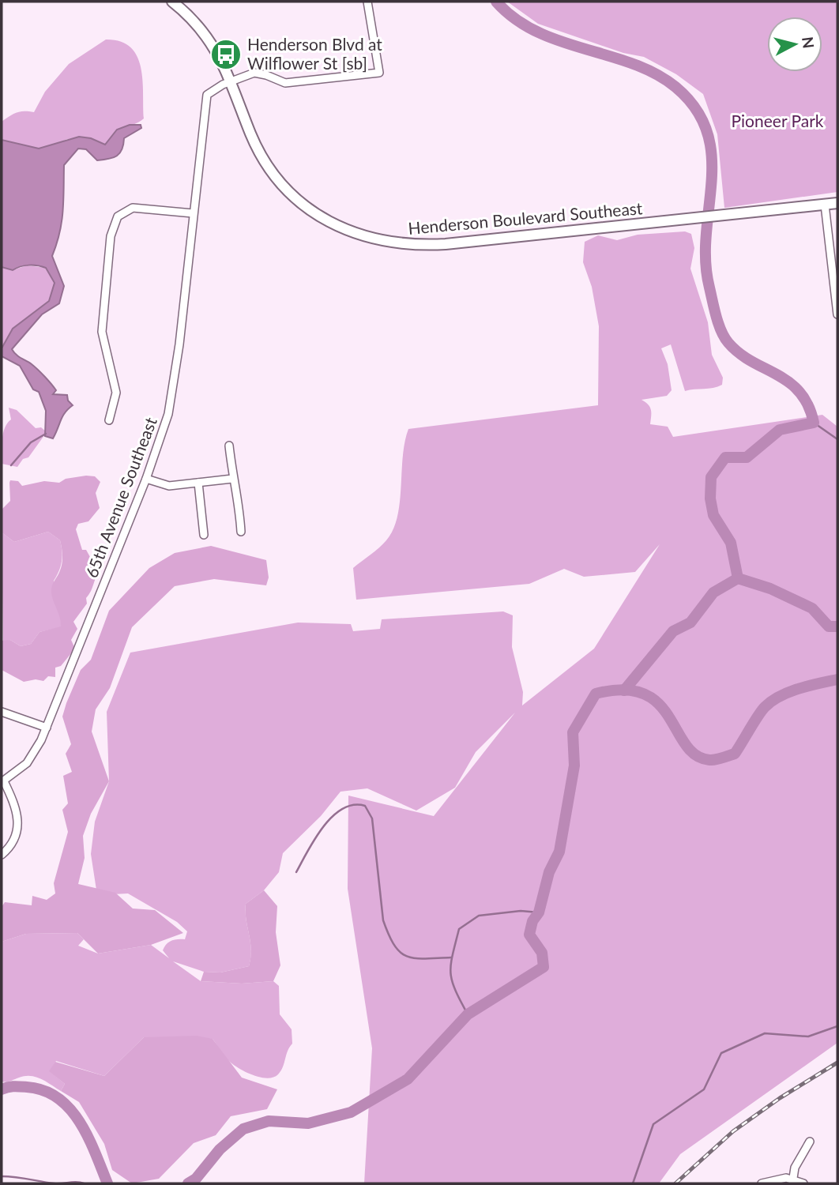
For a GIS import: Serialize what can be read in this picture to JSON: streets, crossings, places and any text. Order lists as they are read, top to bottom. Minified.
{"streets":{"street":["Henderson Boulevard Southeast","65th Avenue Southeast"]},"crossings":[["Henderson Boulevard Southeast","65th Avenue Southeast"]],"parks":["Pioneer Park"],"places":{"bus stop":["Henderson Blvd at Wilflower St [sb]"]},"north":"right"}
